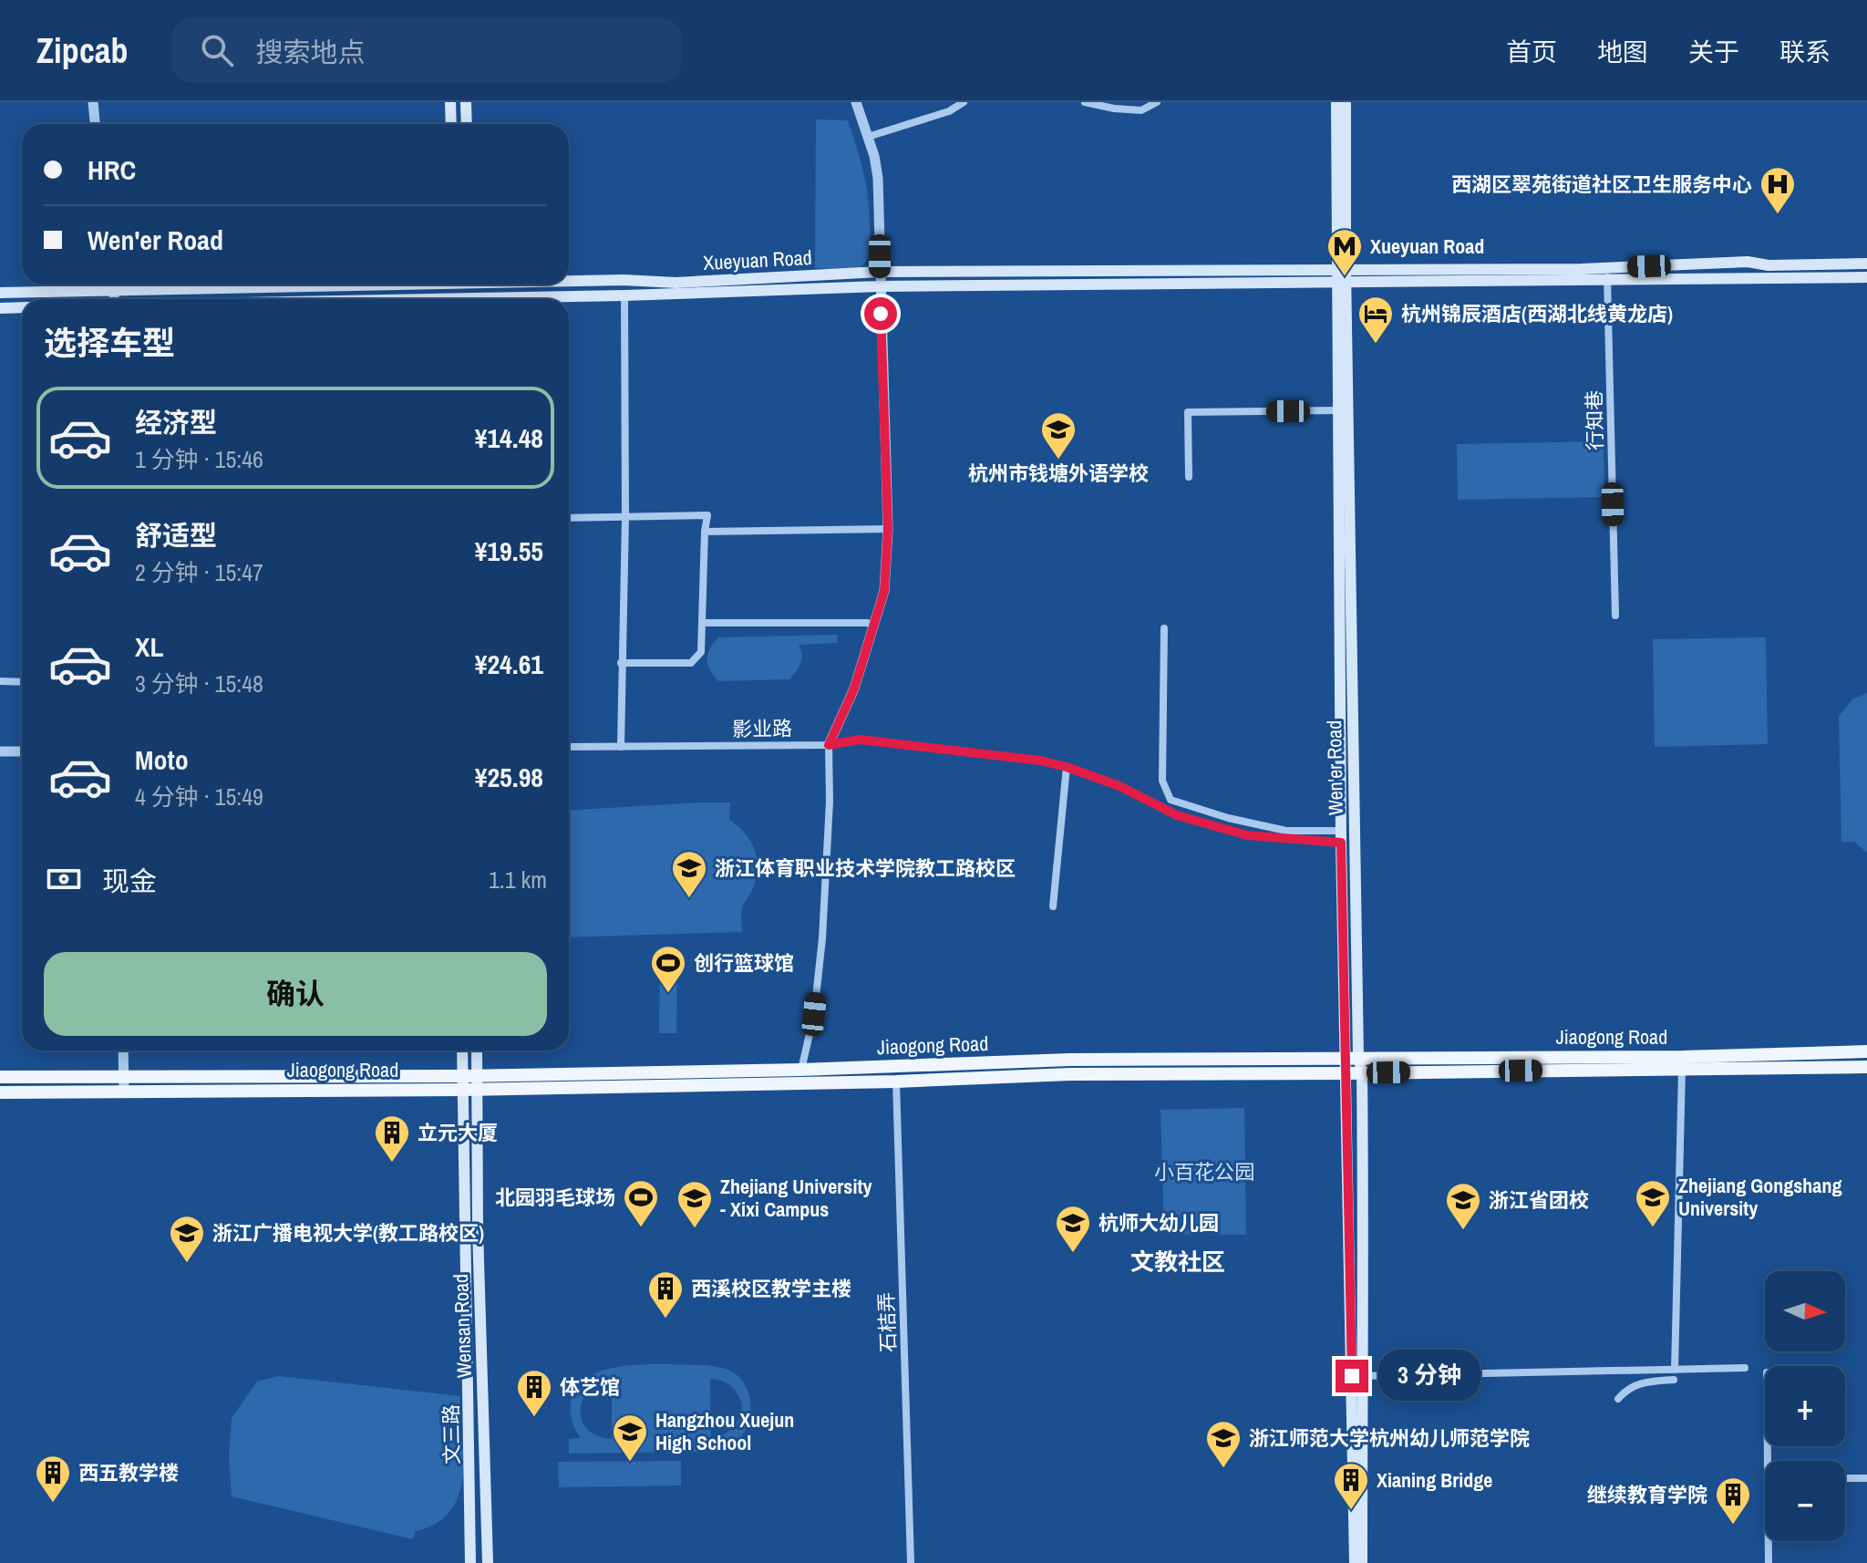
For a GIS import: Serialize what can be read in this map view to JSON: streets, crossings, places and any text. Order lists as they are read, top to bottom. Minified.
{"streets":{"main road":["Xueyuan Road","Wen'er Road","Jiaogong Road","Wensan Road","文三路"],"street":["行知巷","影业路","石桔弄"]},"crossings":[["Xueyuan Road","行知巷"],["Xueyuan Road","Wen'er Road"],["影业路","Wen'er Road"],["Wen'er Road","Jiaogong Road"],["Jiaogong Road","石桔弄"],["Jiaogong Road","Wensan Road"],["Jiaogong Road","文三路"]],"districts":["文教社区"],"parks":["小百花公园"],"places":{"hospital":["西湖区翠苑街道社区卫生服务中心"],"metro station":["Xueyuan Road"],"hotel":["杭州锦辰酒店(西湖北线黄龙店)"],"school or university":["杭州市钱塘外语学校","浙江体育职业技术学院教工路校区","Zhejiang Gongshang University","Zhejiang University - Xixi Campus","浙江省团校","杭师大幼儿园","浙江广播电视大学(教工路校区)","Hangzhou Xuejun High School","浙江师范大学杭州幼儿师范学院"],"sports":["创行篮球馆","北园羽毛球场"],"building":["立元大厦","西溪校区教学主楼","体艺馆","西五教学楼","Xianing Bridge","继续教育学院"]},"north":"right","page":{"header":"Zipcab","search":"搜索地点","nav":["首页","地图","关于","联系"],"banner":["HRC","Wen'er Road"],"heading":"选择车型","list":[{"name":"经济型","note":"1 分钟 · 15:46","value":"¥14.48"},{"name":"舒适型","note":"2 分钟 · 15:47","value":"¥19.55"},{"name":"XL","note":"3 分钟 · 15:48","value":"¥24.61"},{"name":"Moto","note":"4 分钟 · 15:49","value":"¥25.98"}],"pay":["现金","1.1 km"],"buttons":"确认","map_buttons":["+","−"],"bubble":"3 分钟"}}
